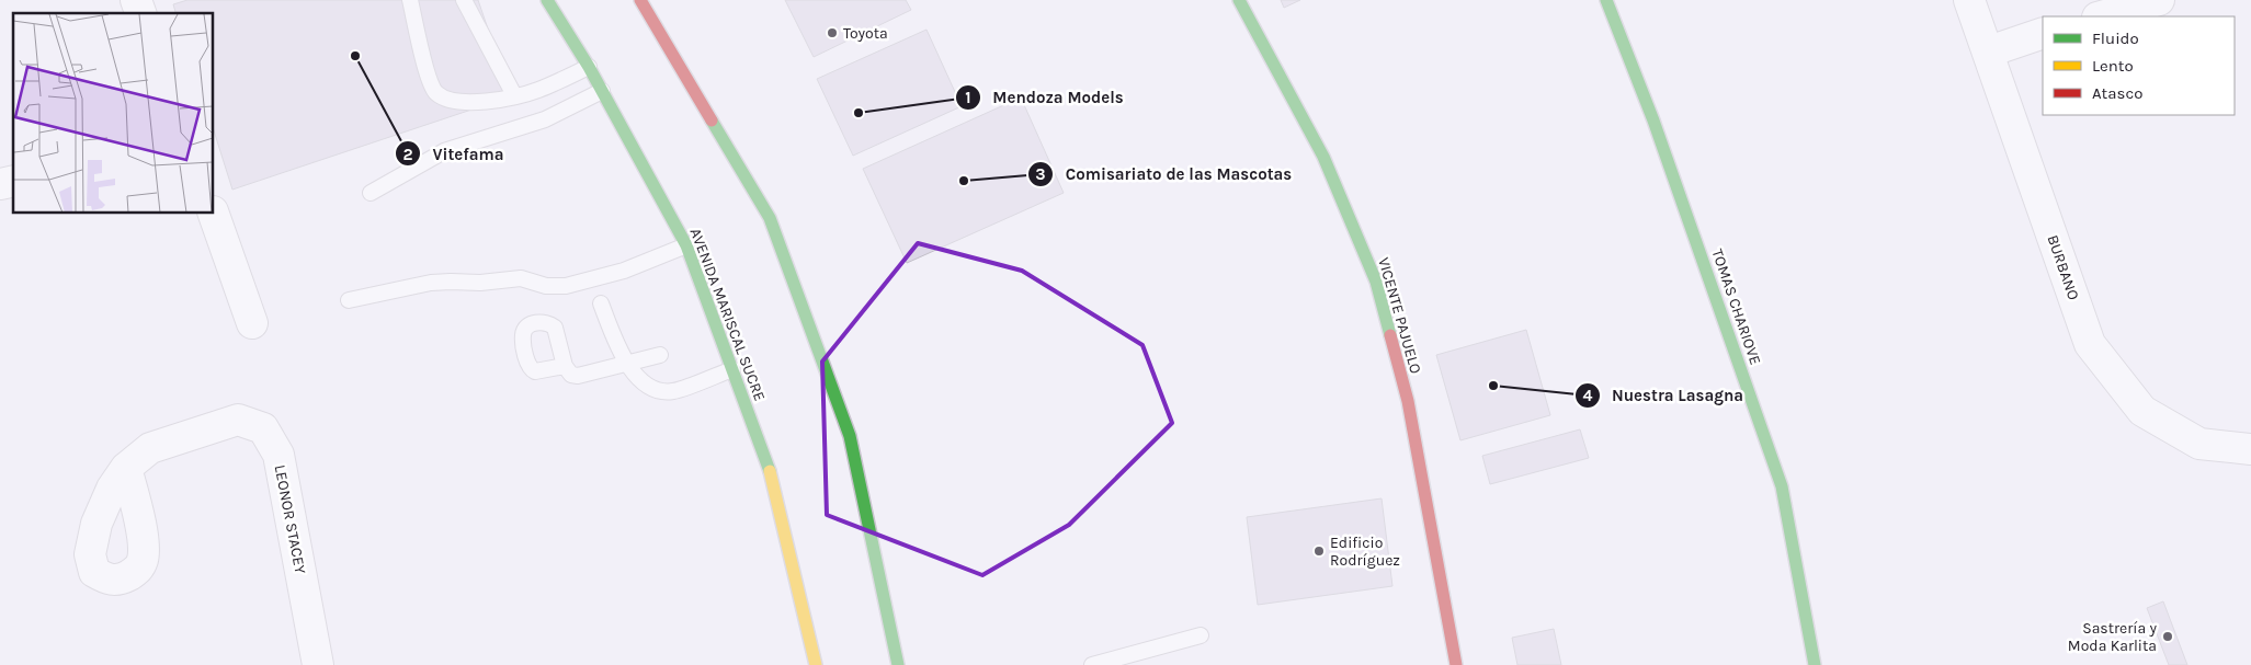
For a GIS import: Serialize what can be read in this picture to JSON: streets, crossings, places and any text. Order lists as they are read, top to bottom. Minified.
{"streets":{"main road":["TOMAS CHARIOVE","AVENIDA MARISCAL SUCRE","VICENTE PAJUELO"],"street":["BURBANO","LEONOR STACEY"]},"places":["Toyota","Vitefama","Mendoza Models","Comisariato de las Mascotas","Nuestra Lasagna","Edificio Rodríguez","Sastrería y Moda Karlita"],"legend":["Fluido","Lento","Atasco"]}
